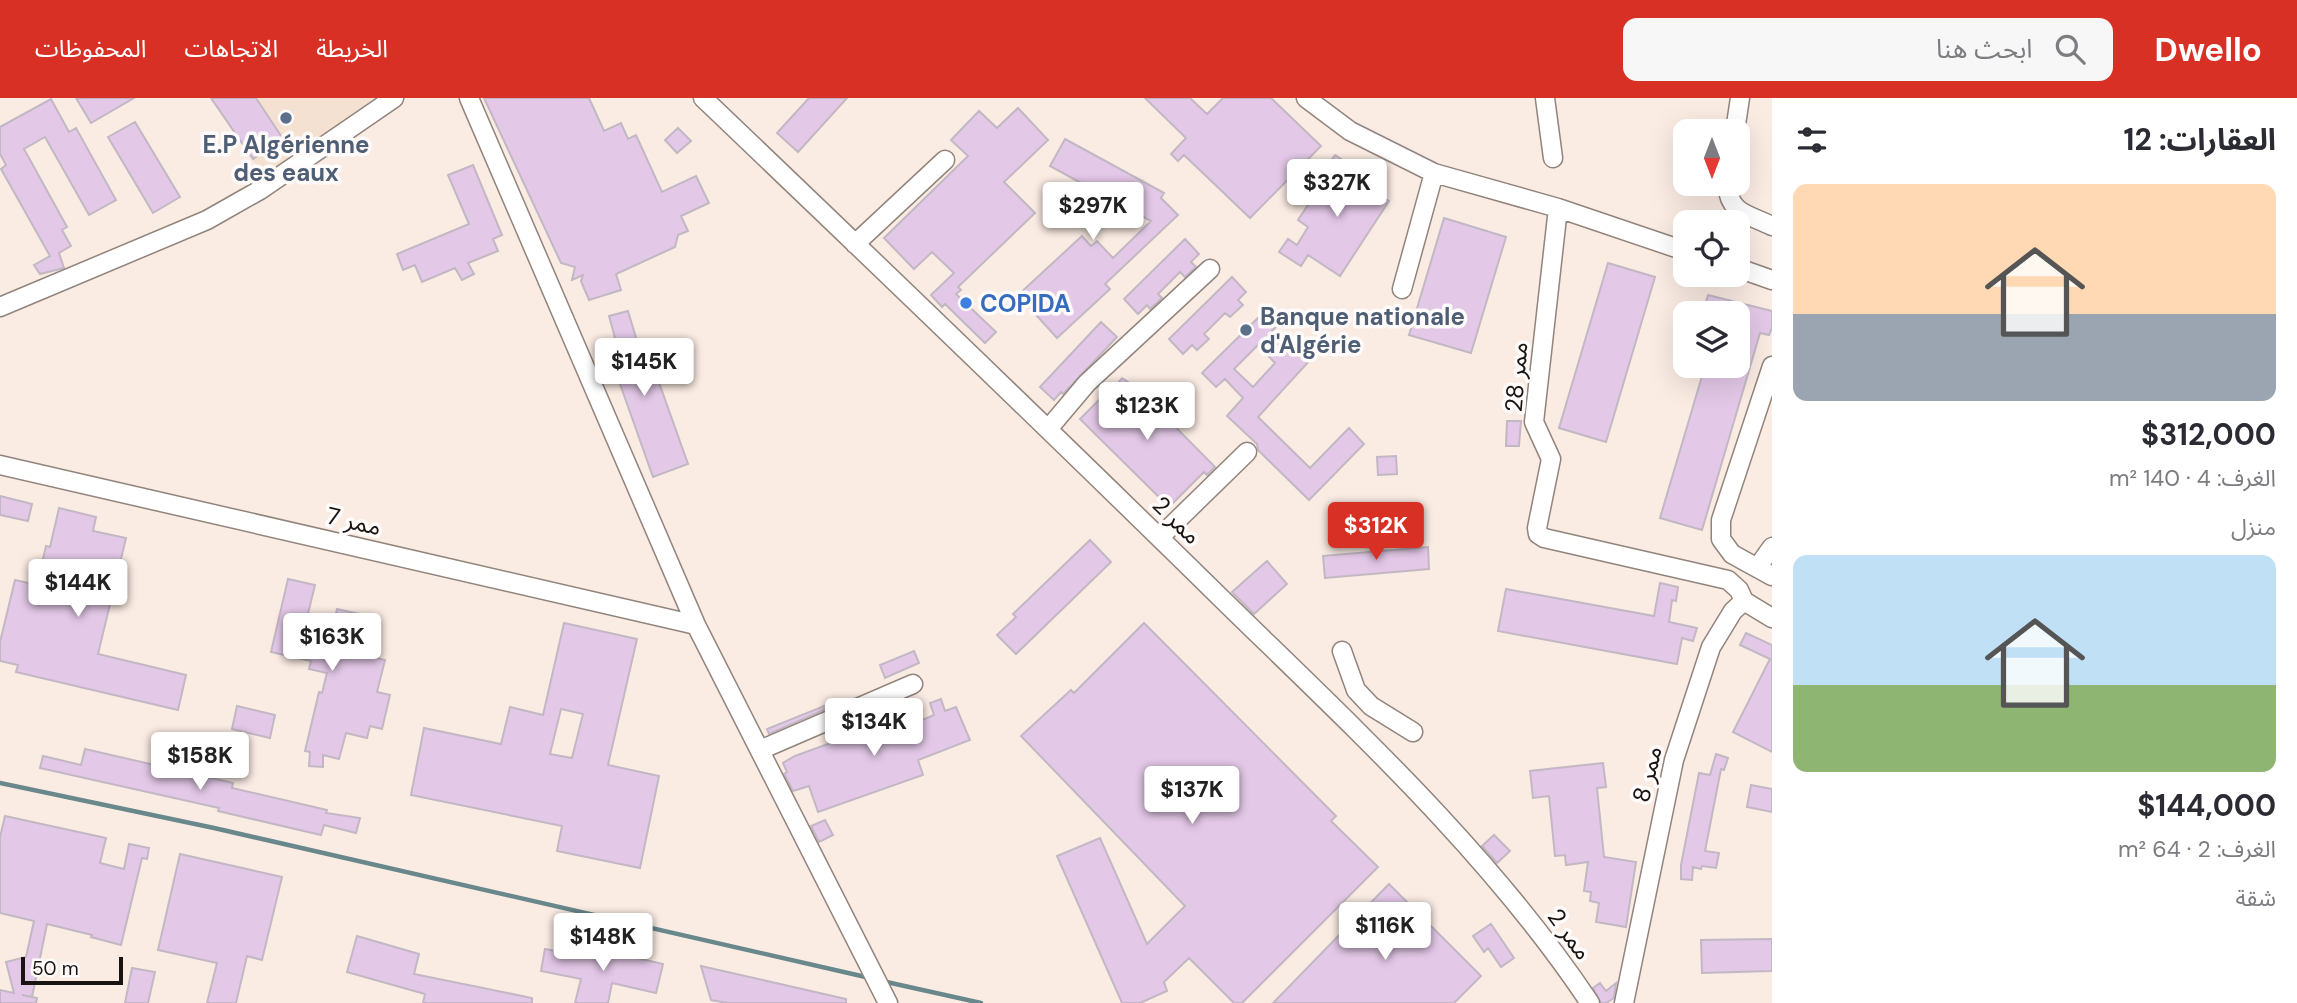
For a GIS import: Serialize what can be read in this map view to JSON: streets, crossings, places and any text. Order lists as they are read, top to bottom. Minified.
{"streets":{"lane":["ممر 28","ممر 2","ممر 7","ممر 8"]},"crossings":[["ممر 28","ممر 8"]],"places":["E.P Algérienne des eaux","COPIDA","Banque nationale d'Algérie"],"scale_bar":"50 m","north":"bottom","page":{"header":"Dwello","search":"ابحث هنا","nav":["الخريطة","الاتجاهات","المحفوظات"],"heading":"العقارات: 12","price":["$327K","$297K","$145K","$123K","$312K","$144K","$163K","$134K","$158K","$137K","$116K","$148K"],"list":[{"name":"$312,000","note":"الغرف: 4 · 140 m² · منزل"},{"name":"$144,000","note":"الغرف: 2 · 64 m² · شقة"}],"scale":"50 m"}}
